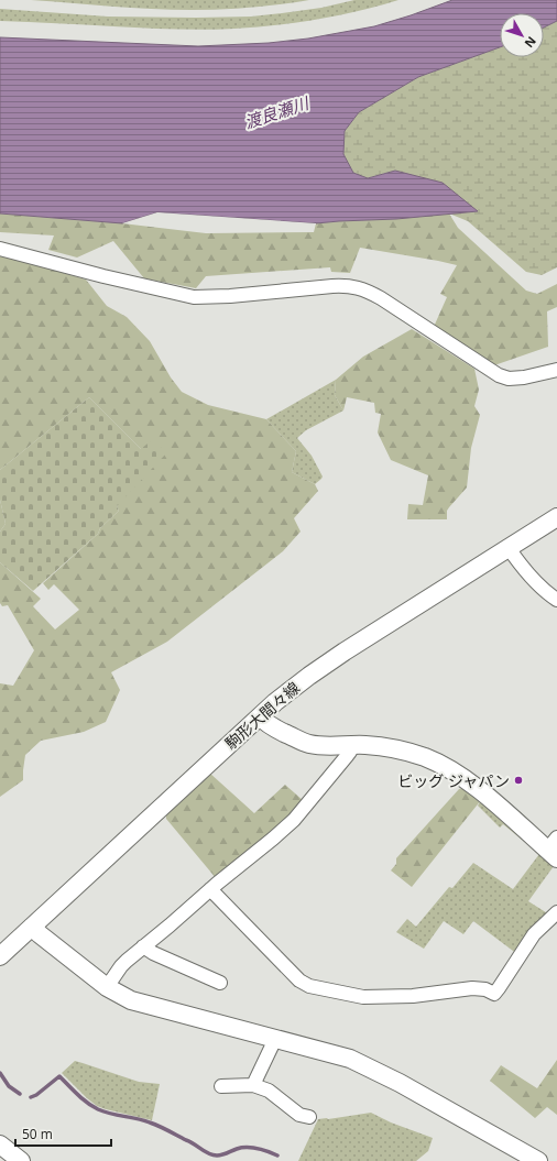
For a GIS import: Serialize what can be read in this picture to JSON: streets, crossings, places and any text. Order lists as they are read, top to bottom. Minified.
{"streets":{"street":["駒形大間々線"]},"water":["渡良瀬川"],"places":["ビッグ ジャパン"],"scale_bar":"50 m","north":"bottom right"}
